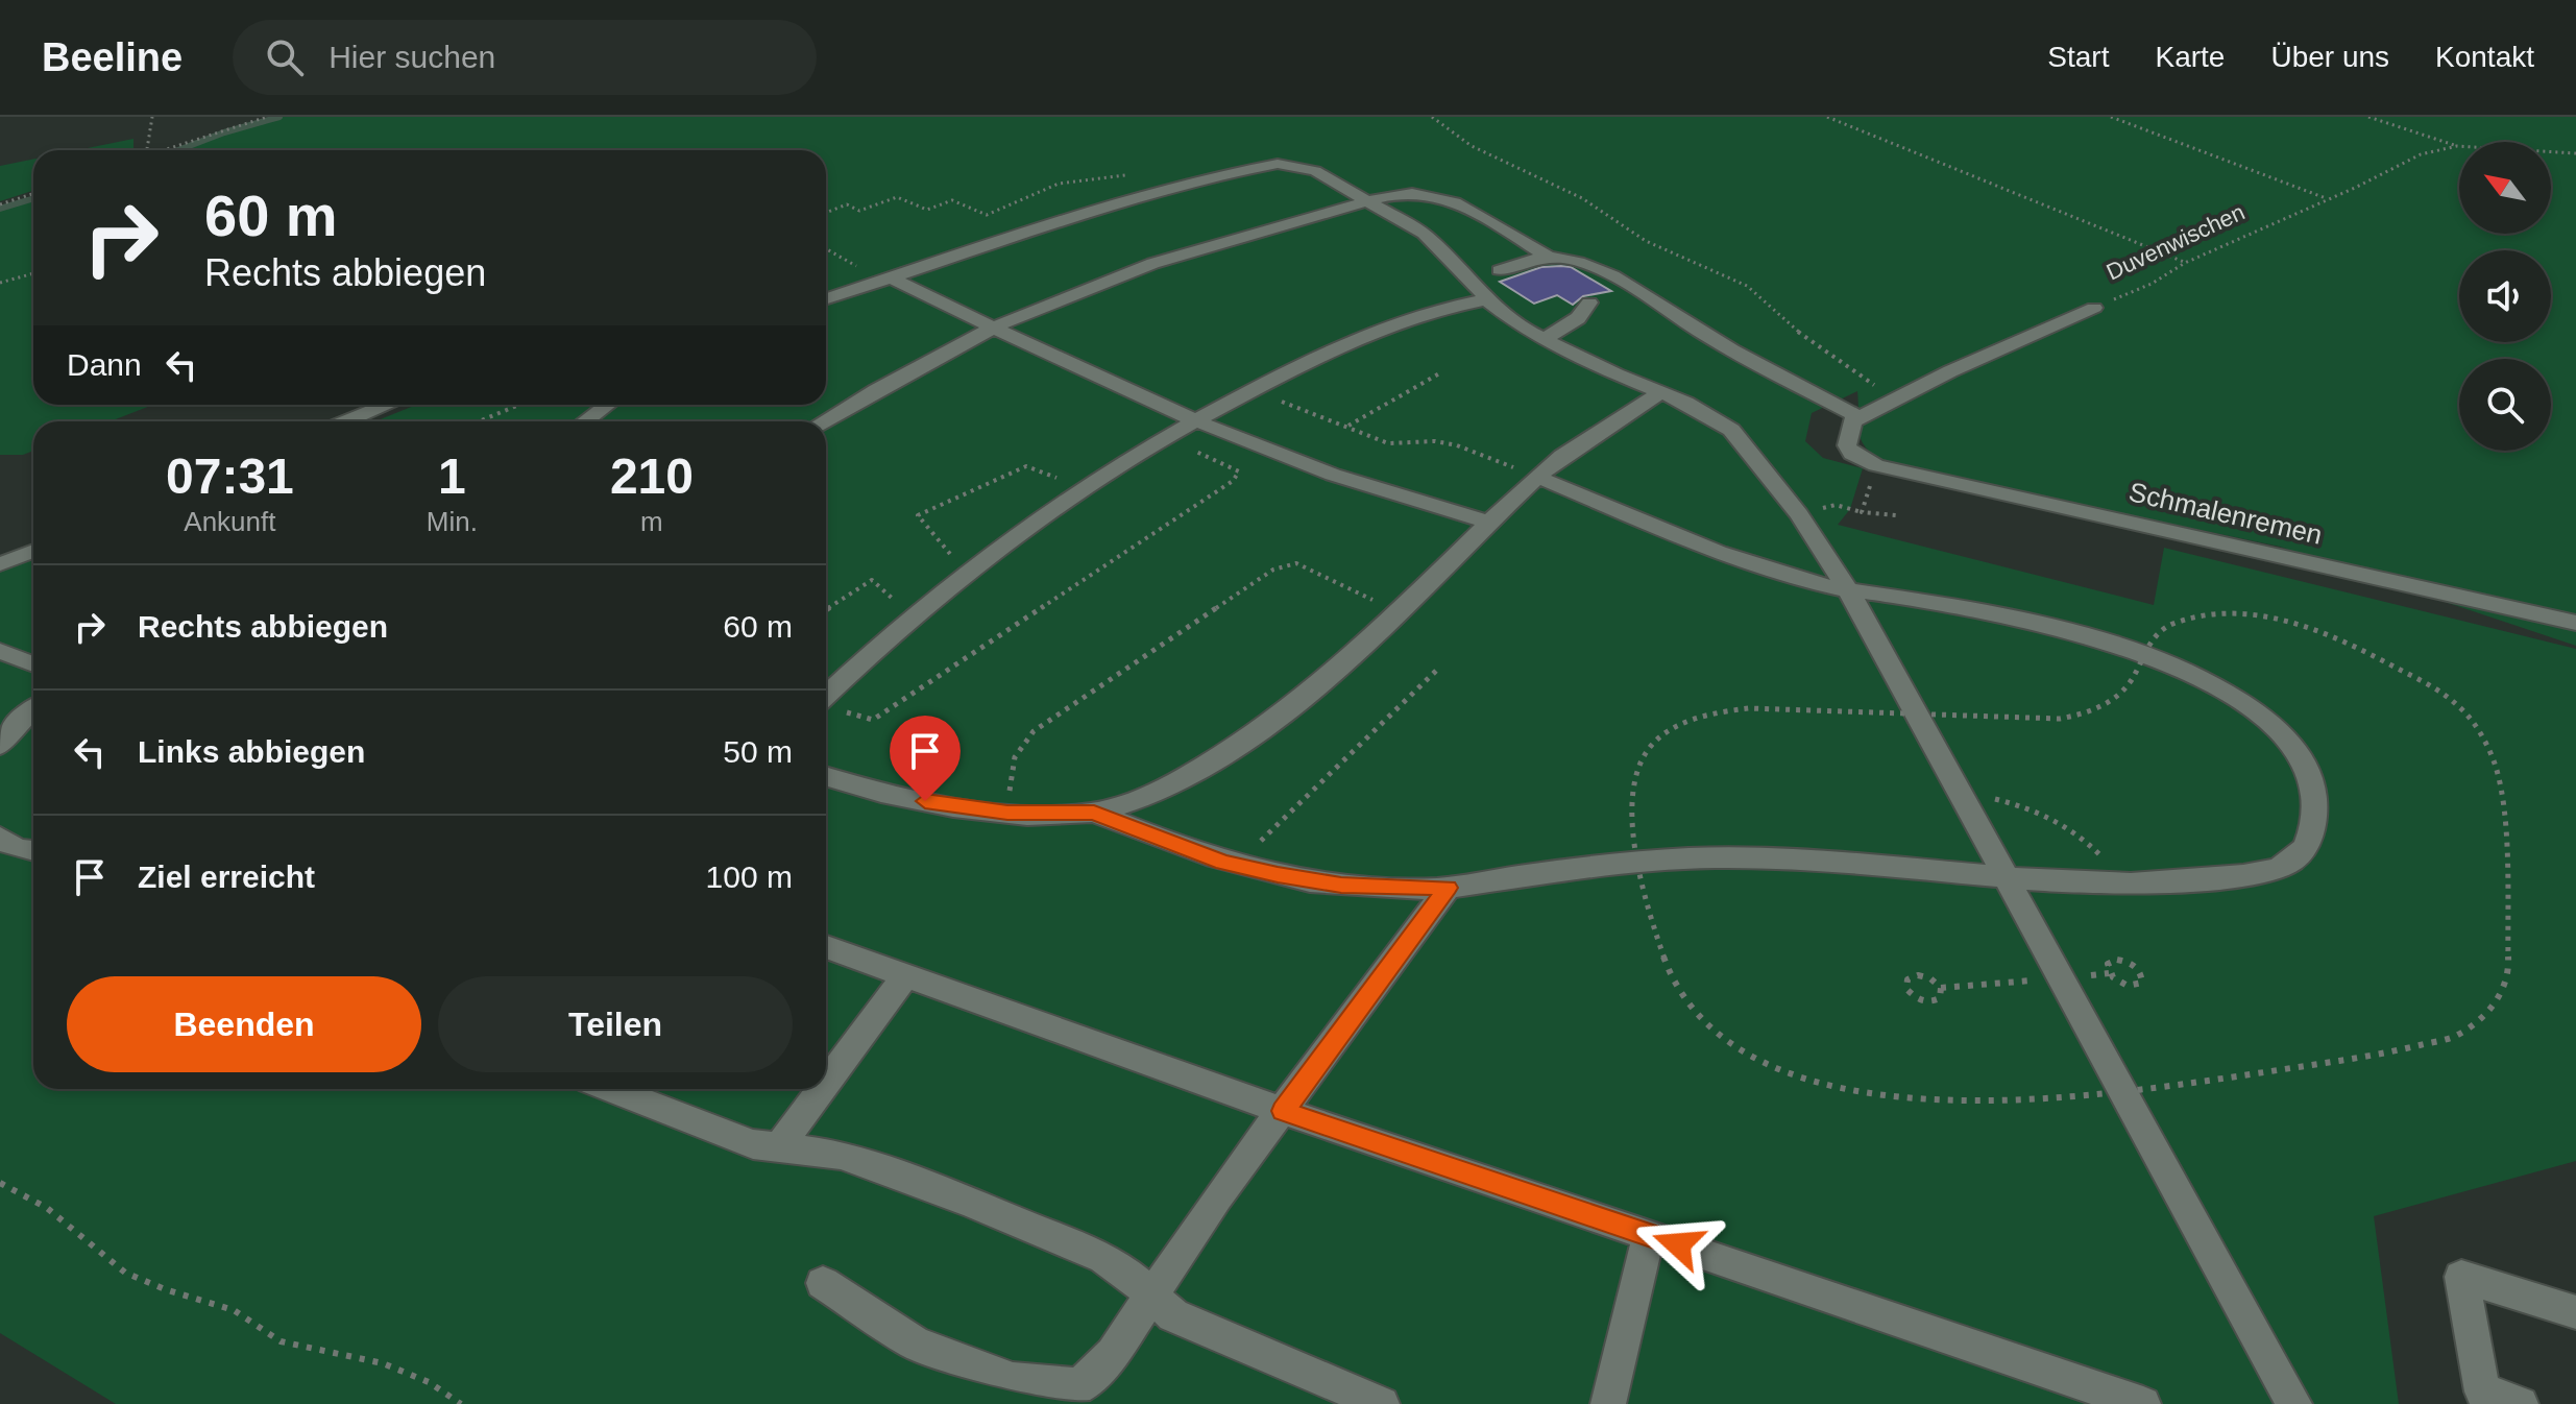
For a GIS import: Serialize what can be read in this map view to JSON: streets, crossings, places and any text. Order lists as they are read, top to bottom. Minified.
{"streets":{"street":["Duvenwischen","Schmalenremen"]},"north":"top left","page":{"header":"Beeline","search":"Hier suchen","nav":["Start","Karte","Über uns","Kontakt"],"turn":["60 m","Rechts abbiegen"],"then":"Dann","eta":["07:31","Ankunft","1","Min.","210","m"],"list":[{"name":"Rechts abbiegen","value":"60 m"},{"name":"Links abbiegen","value":"50 m"},{"name":"Ziel erreicht","value":"100 m"}],"buttons":["Beenden","Teilen"]}}
